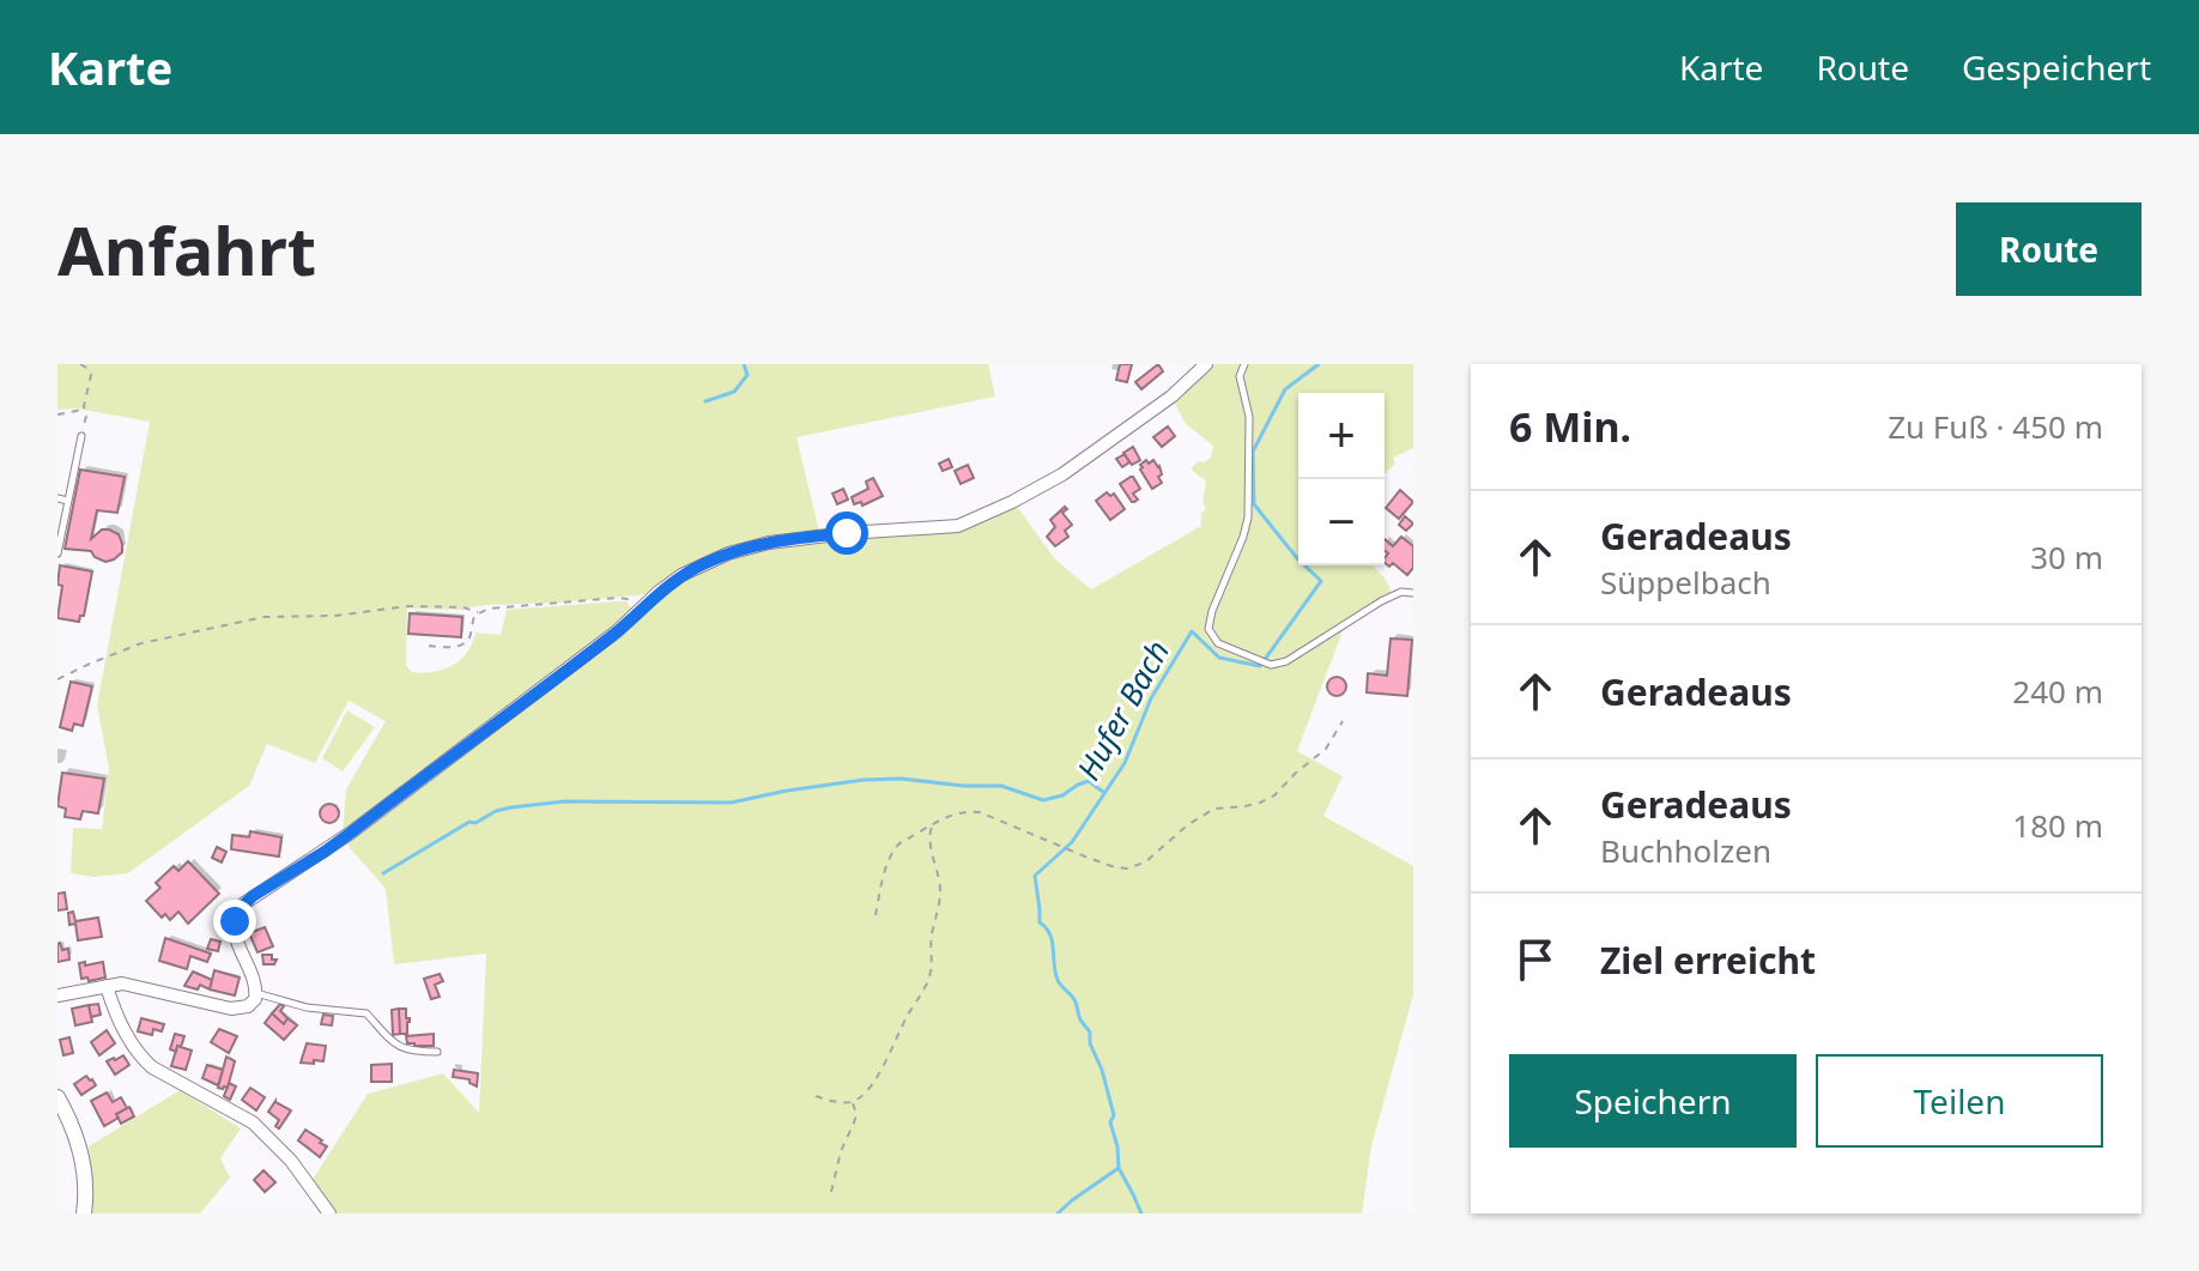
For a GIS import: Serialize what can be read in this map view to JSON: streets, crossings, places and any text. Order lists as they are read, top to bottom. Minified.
{"water":["Hufer Bach"],"page":{"header":"Karte","nav":["Karte","Route","Gespeichert"],"buttons":["Route",["Speichern","Teilen"]],"title":"Anfahrt","heading":["6 Min.","Zu Fuß · 450 m"],"map_buttons":["+","−"],"list":[["Geradeaus","Süppelbach","30 m"],["Geradeaus","240 m"],["Geradeaus","Buchholzen","180 m"],"Ziel erreicht"]}}
